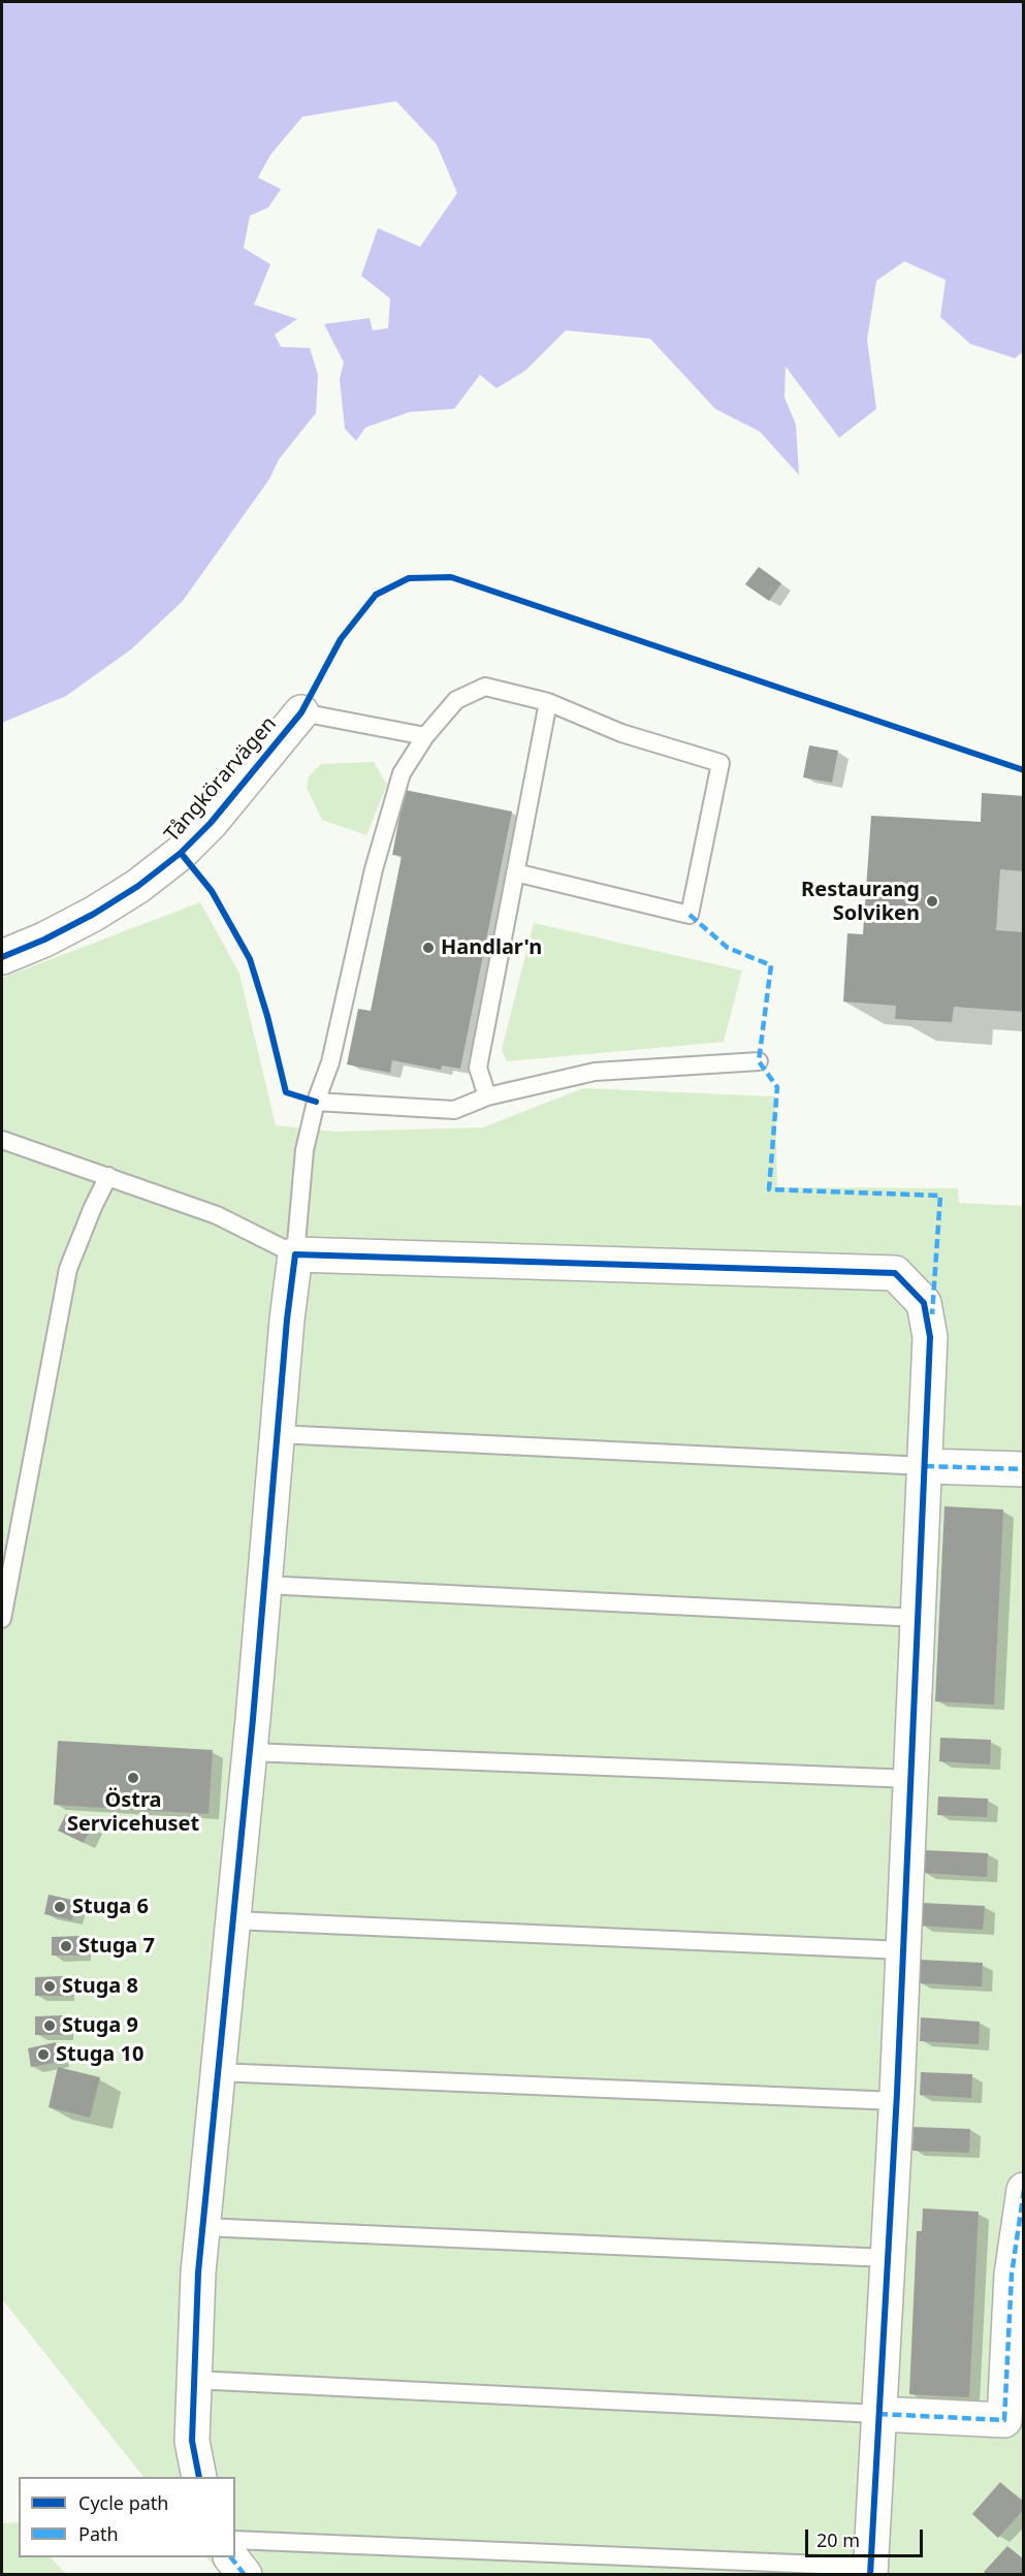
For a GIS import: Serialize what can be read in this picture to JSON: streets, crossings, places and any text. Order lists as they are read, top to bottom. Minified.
{"streets":{"street":["Tångkörarvägen"]},"places":["Restaurang Solviken","Handlar'n","Östra Servicehuset","Stuga 6","Stuga 7","Stuga 8","Stuga 9","Stuga 10"],"legend":["Cycle path","Path"],"scale_bar":"20 m"}
